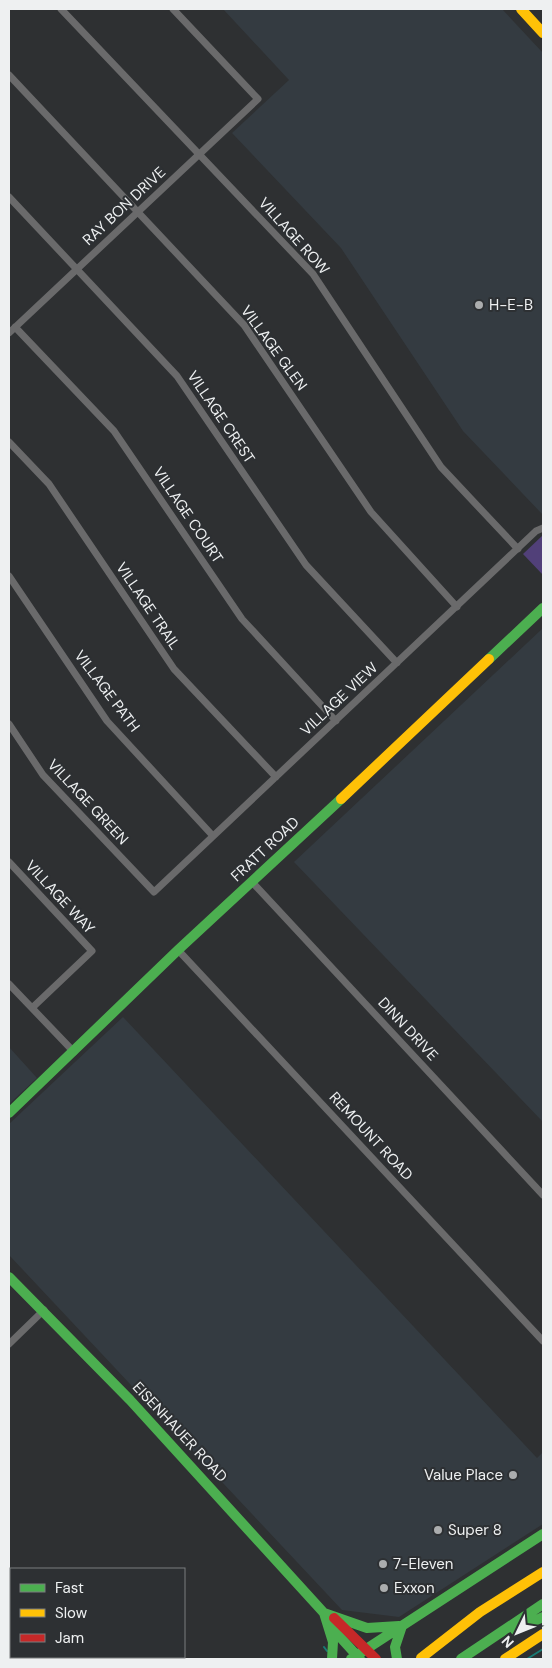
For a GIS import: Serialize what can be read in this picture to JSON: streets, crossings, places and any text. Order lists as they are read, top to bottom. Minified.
{"streets":{"main road":["FRATT ROAD","EISENHAUER ROAD"],"street":["RAY BON DRIVE","VILLAGE ROW","VILLAGE GLEN","VILLAGE CREST","VILLAGE COURT","VILLAGE TRAIL","VILLAGE PATH","VILLAGE VIEW","VILLAGE GREEN","VILLAGE WAY","DINN DRIVE","REMOUNT ROAD"]},"crossings":[["RAY BON DRIVE","VILLAGE ROW"],["RAY BON DRIVE","VILLAGE GLEN"],["RAY BON DRIVE","VILLAGE CREST"],["RAY BON DRIVE","VILLAGE COURT"],["VILLAGE ROW","VILLAGE VIEW"],["VILLAGE GLEN","VILLAGE VIEW"],["VILLAGE CREST","VILLAGE VIEW"],["VILLAGE COURT","VILLAGE VIEW"],["VILLAGE TRAIL","VILLAGE VIEW"],["VILLAGE PATH","VILLAGE VIEW"],["VILLAGE VIEW","VILLAGE GREEN"],["FRATT ROAD","DINN DRIVE"],["FRATT ROAD","REMOUNT ROAD"]],"places":["H-E-B","Value Place","Super 8","7-Eleven","Exxon"],"legend":["Fast","Slow","Jam"],"north":"bottom left"}
